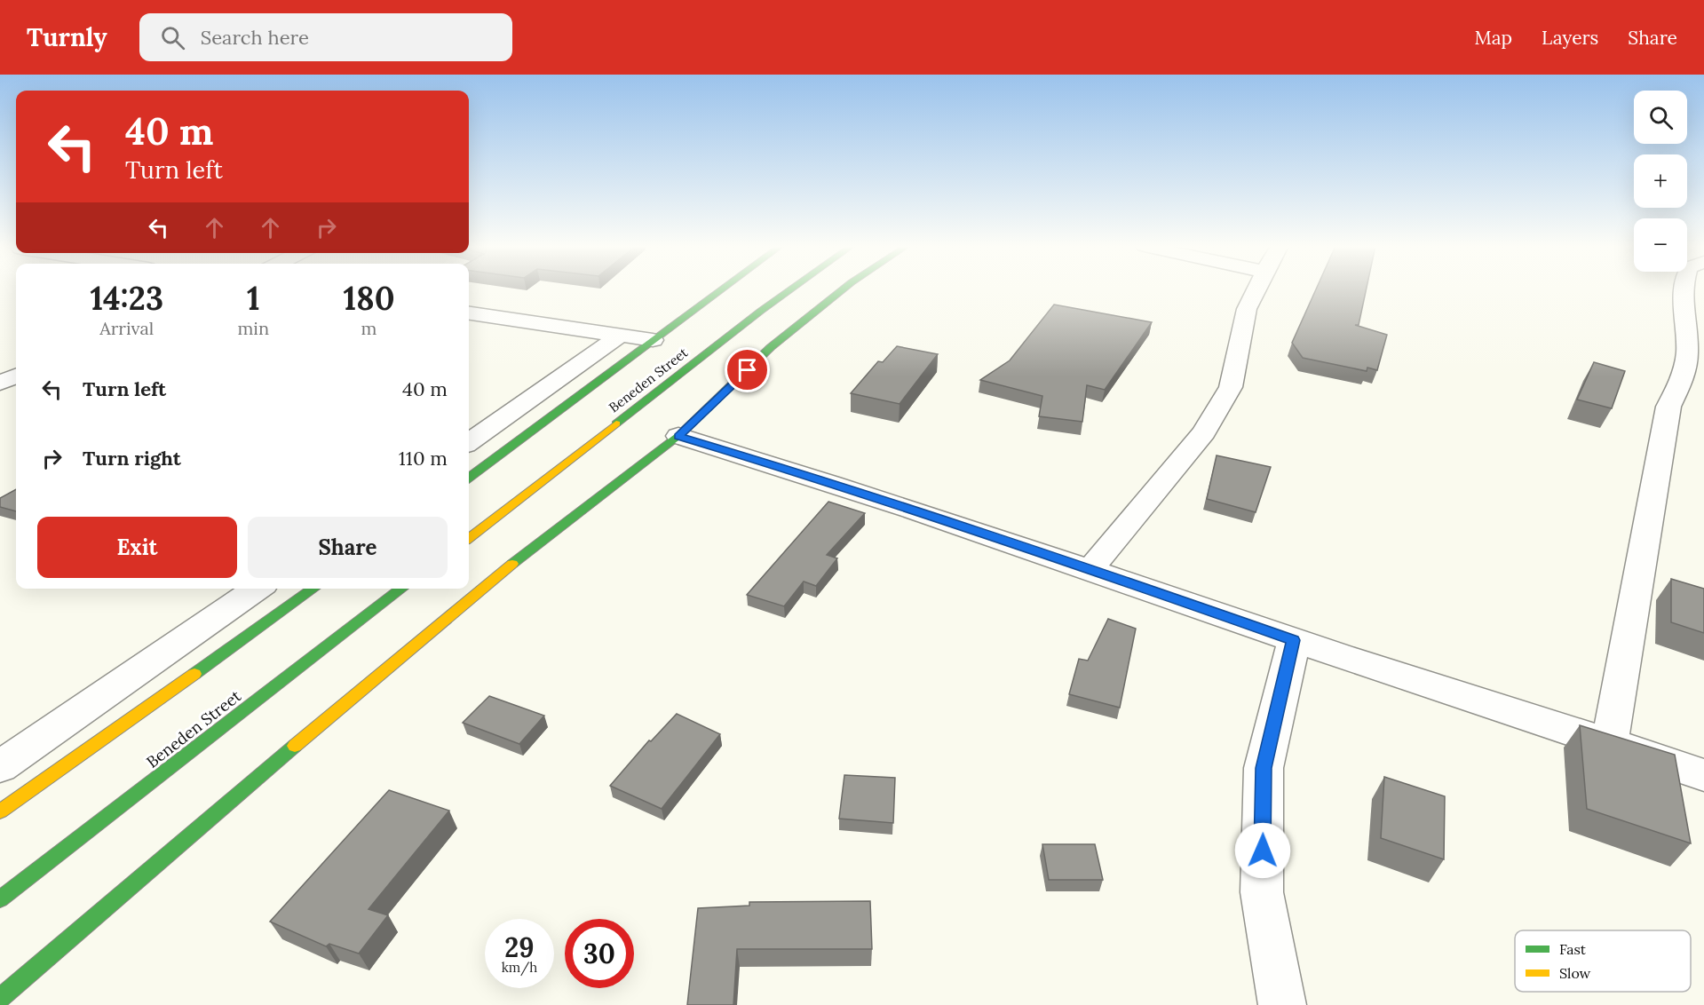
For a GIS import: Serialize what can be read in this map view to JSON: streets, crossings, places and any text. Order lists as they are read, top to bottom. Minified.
{"streets":{"main road":["Beneden Street"]},"legend":["Fast","Slow"],"page":{"header":"Turnly","search":"Search here","nav":["Map","Layers","Share"],"map_buttons":["+","−"],"turn":["40 m","Turn left"],"eta":["14:23","Arrival","1","min","180","m"],"list":[{"name":"Turn left","value":"40 m"},{"name":"Turn right","value":"110 m"}],"buttons":["Exit","Share"],"speed":"29 km/h","limit":"30"}}
